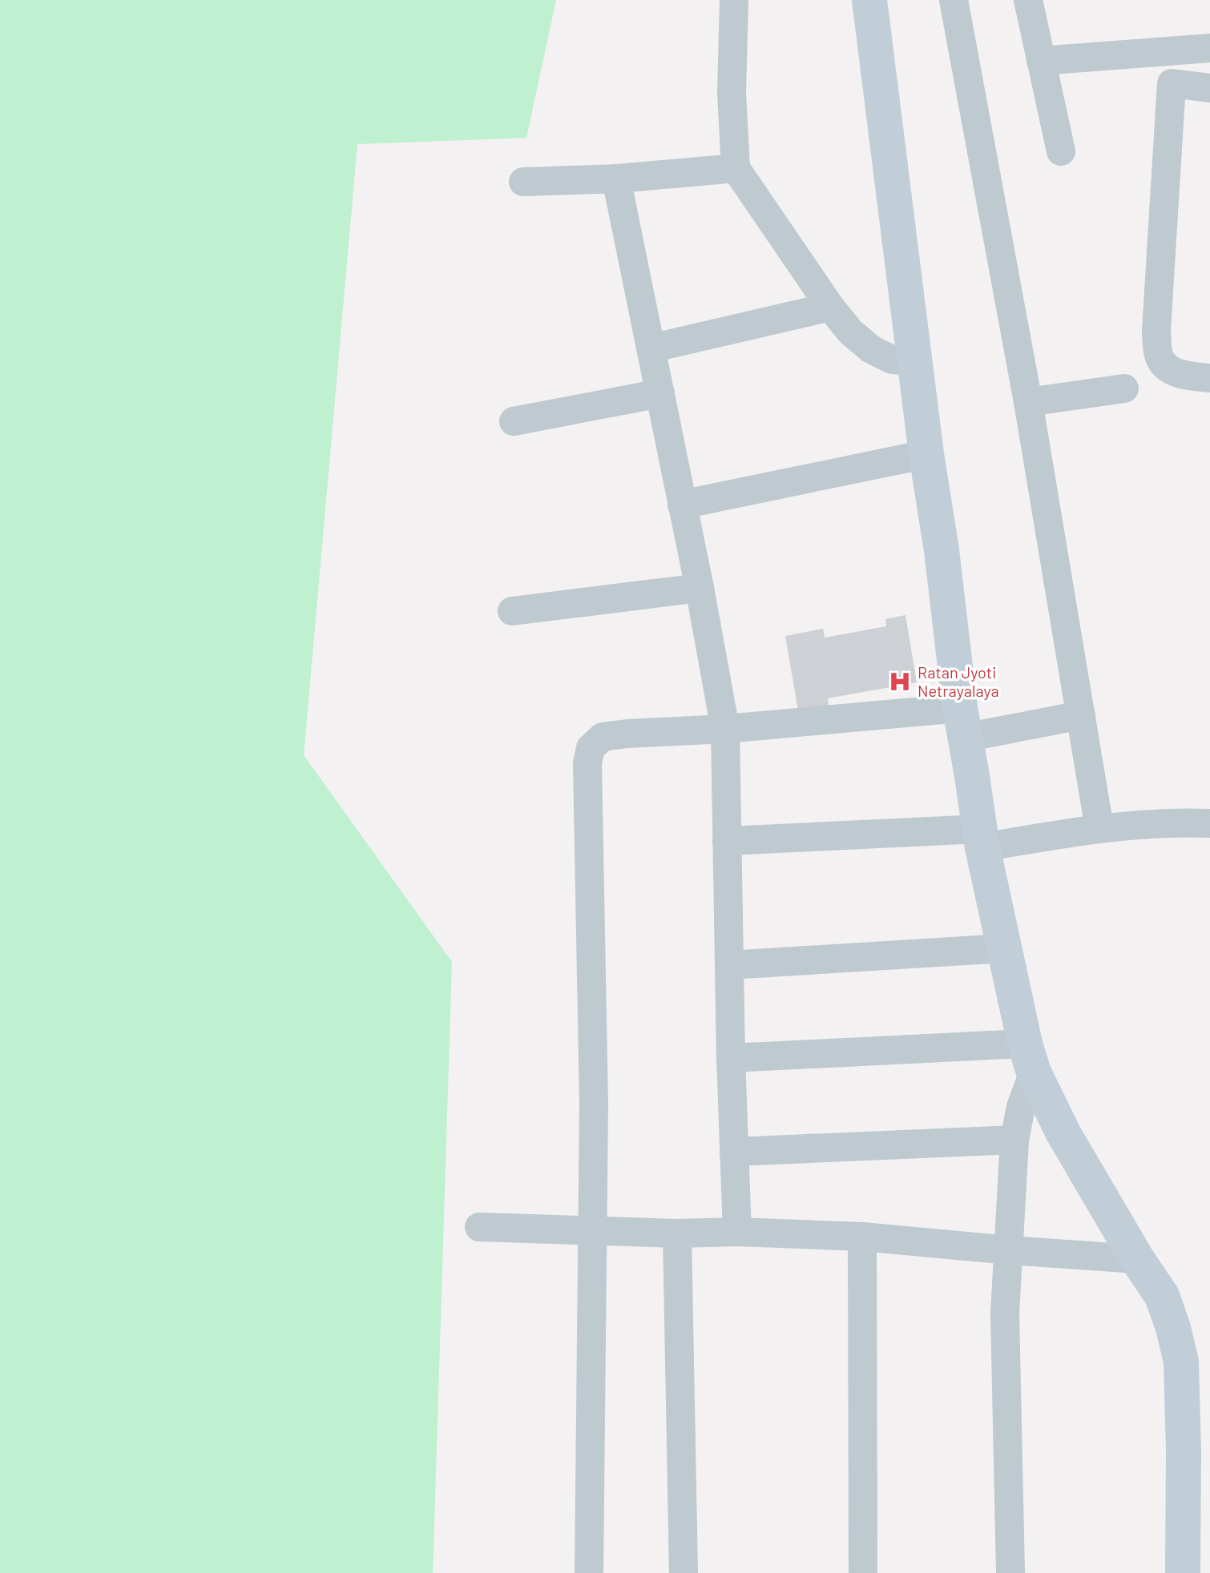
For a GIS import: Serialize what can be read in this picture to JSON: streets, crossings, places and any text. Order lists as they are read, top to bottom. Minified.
{"places":{"hospital":["Ratan Jyoti Netrayalaya"]}}
